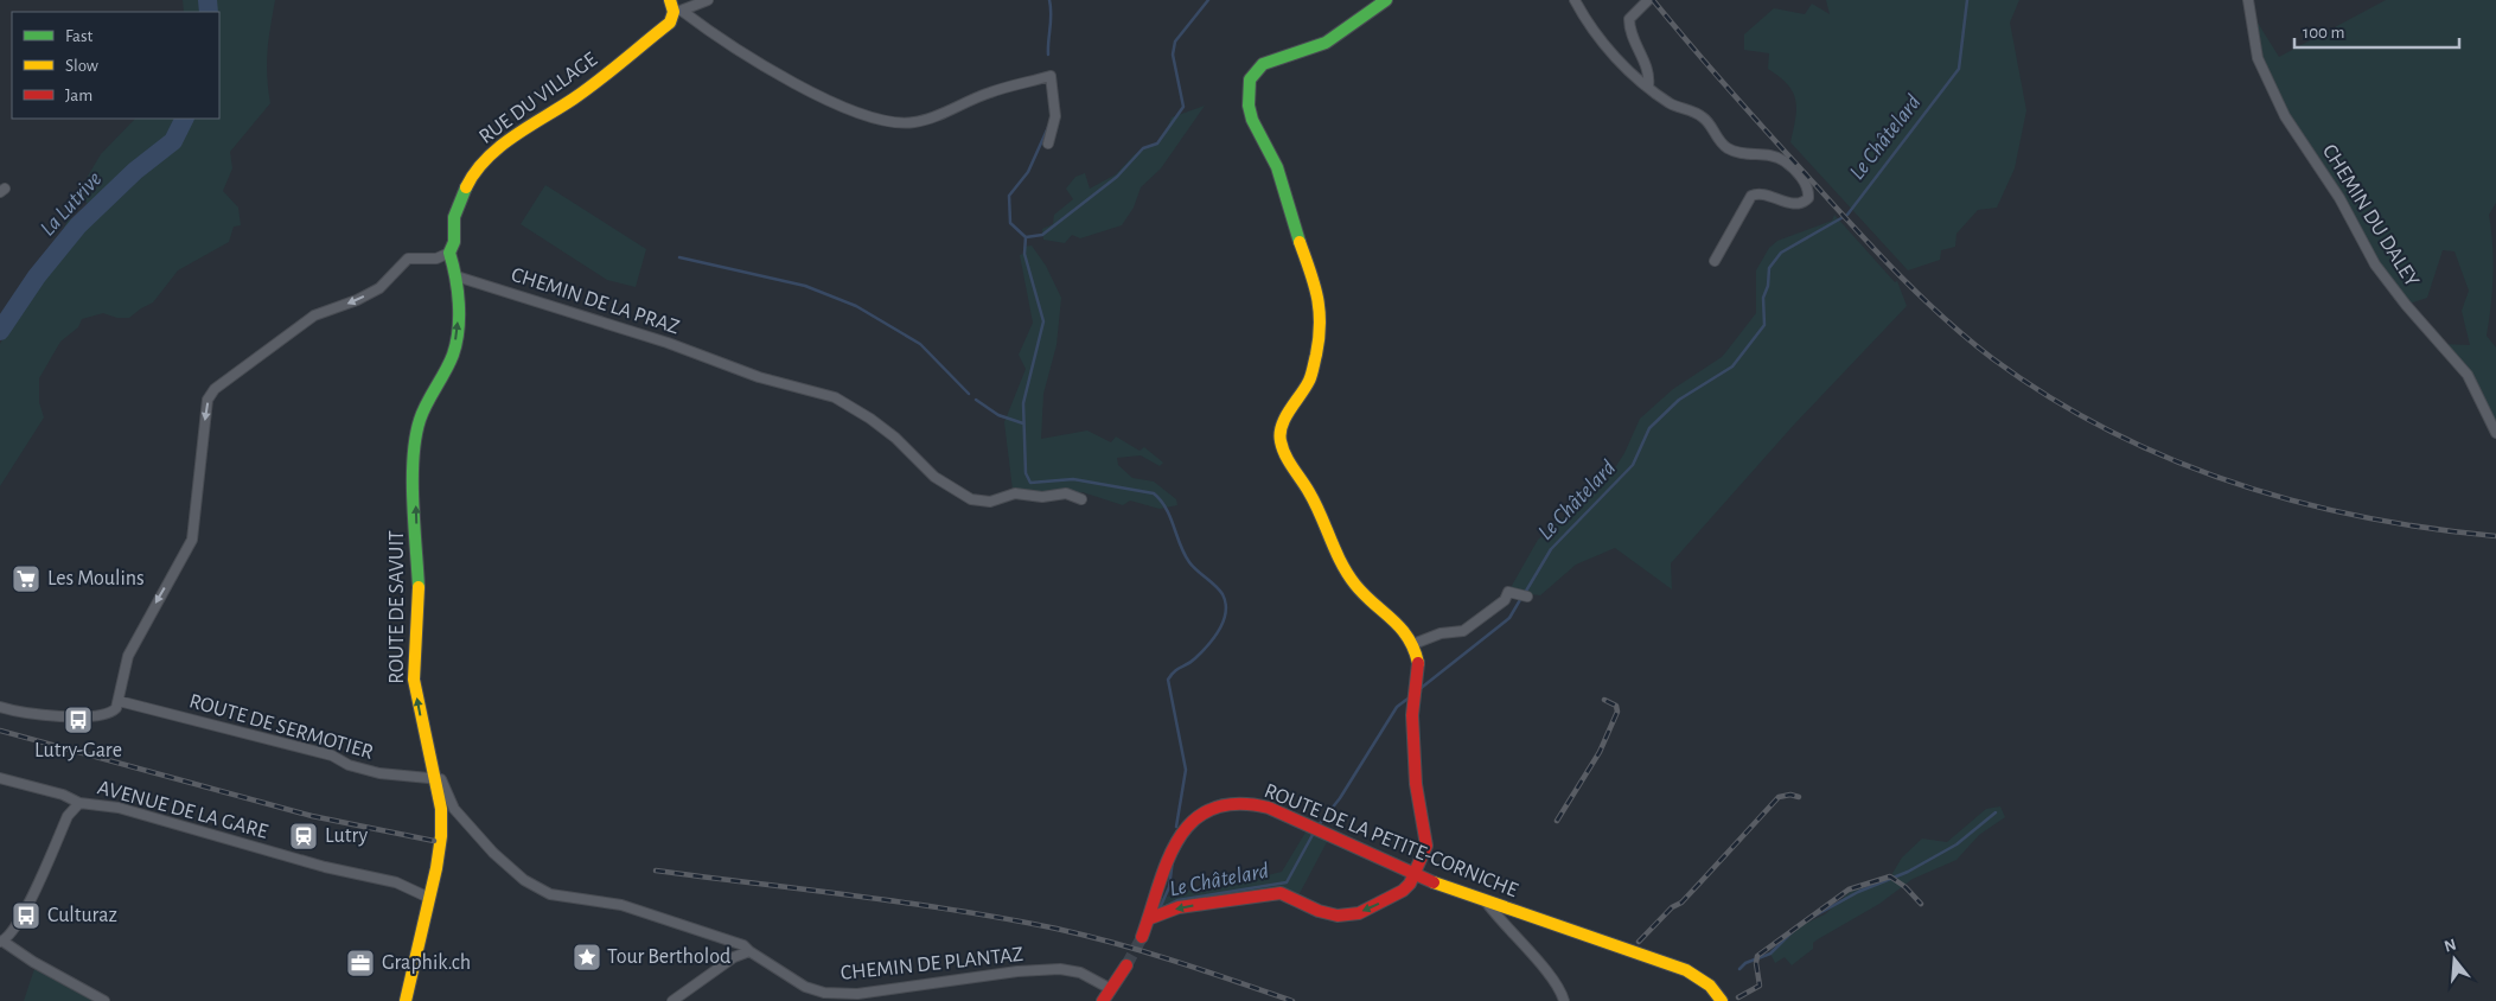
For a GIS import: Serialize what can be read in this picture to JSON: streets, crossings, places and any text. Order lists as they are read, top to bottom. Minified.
{"streets":{"street":["RUE DU VILLAGE","CHEMIN DU DALEY","CHEMIN DE LA PRAZ","ROUTE DE SAVUIT","ROUTE DE SERMOTIER","AVENUE DE LA GARE","ROUTE DE LA PETITE-CORNICHE","CHEMIN DE PLANTAZ"]},"crossings":[["RUE DU VILLAGE","ROUTE DE SAVUIT"],["CHEMIN DE LA PRAZ","ROUTE DE SAVUIT"],["ROUTE DE SAVUIT","ROUTE DE SERMOTIER"],["ROUTE DE SAVUIT","AVENUE DE LA GARE"],["ROUTE DE SAVUIT","CHEMIN DE PLANTAZ"],["ROUTE DE SERMOTIER","CHEMIN DE PLANTAZ"]],"one_way":["ROUTE DE SAVUIT"],"water":["Le Châtelard","La Lutrive"],"places":{"supermarket":["Les Moulins"],"bus stop":["Lutry-Gare","Culturaz"],"station":["Lutry"],"place":["Tour Bertholod"],"office":["Graphik.ch"]},"legend":["Fast","Slow","Jam"],"scale_bar":"100 m","north":"top"}
